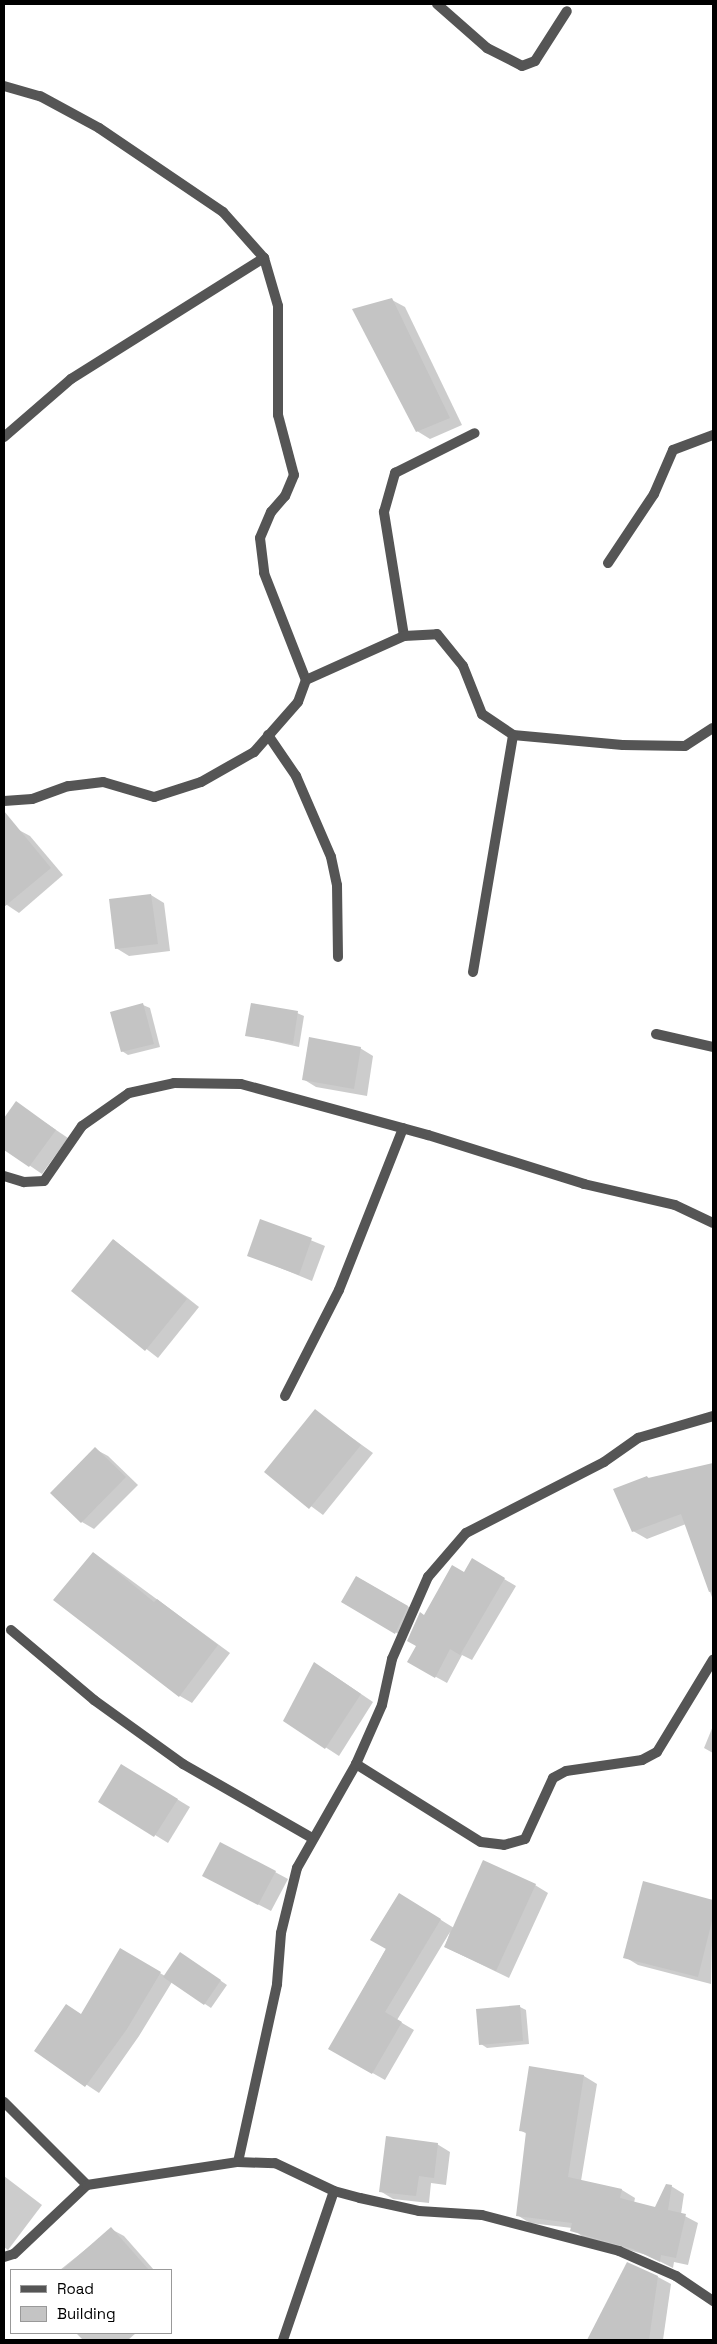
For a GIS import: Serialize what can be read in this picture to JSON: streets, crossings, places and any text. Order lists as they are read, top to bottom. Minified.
{"legend":["Road","Building"]}
